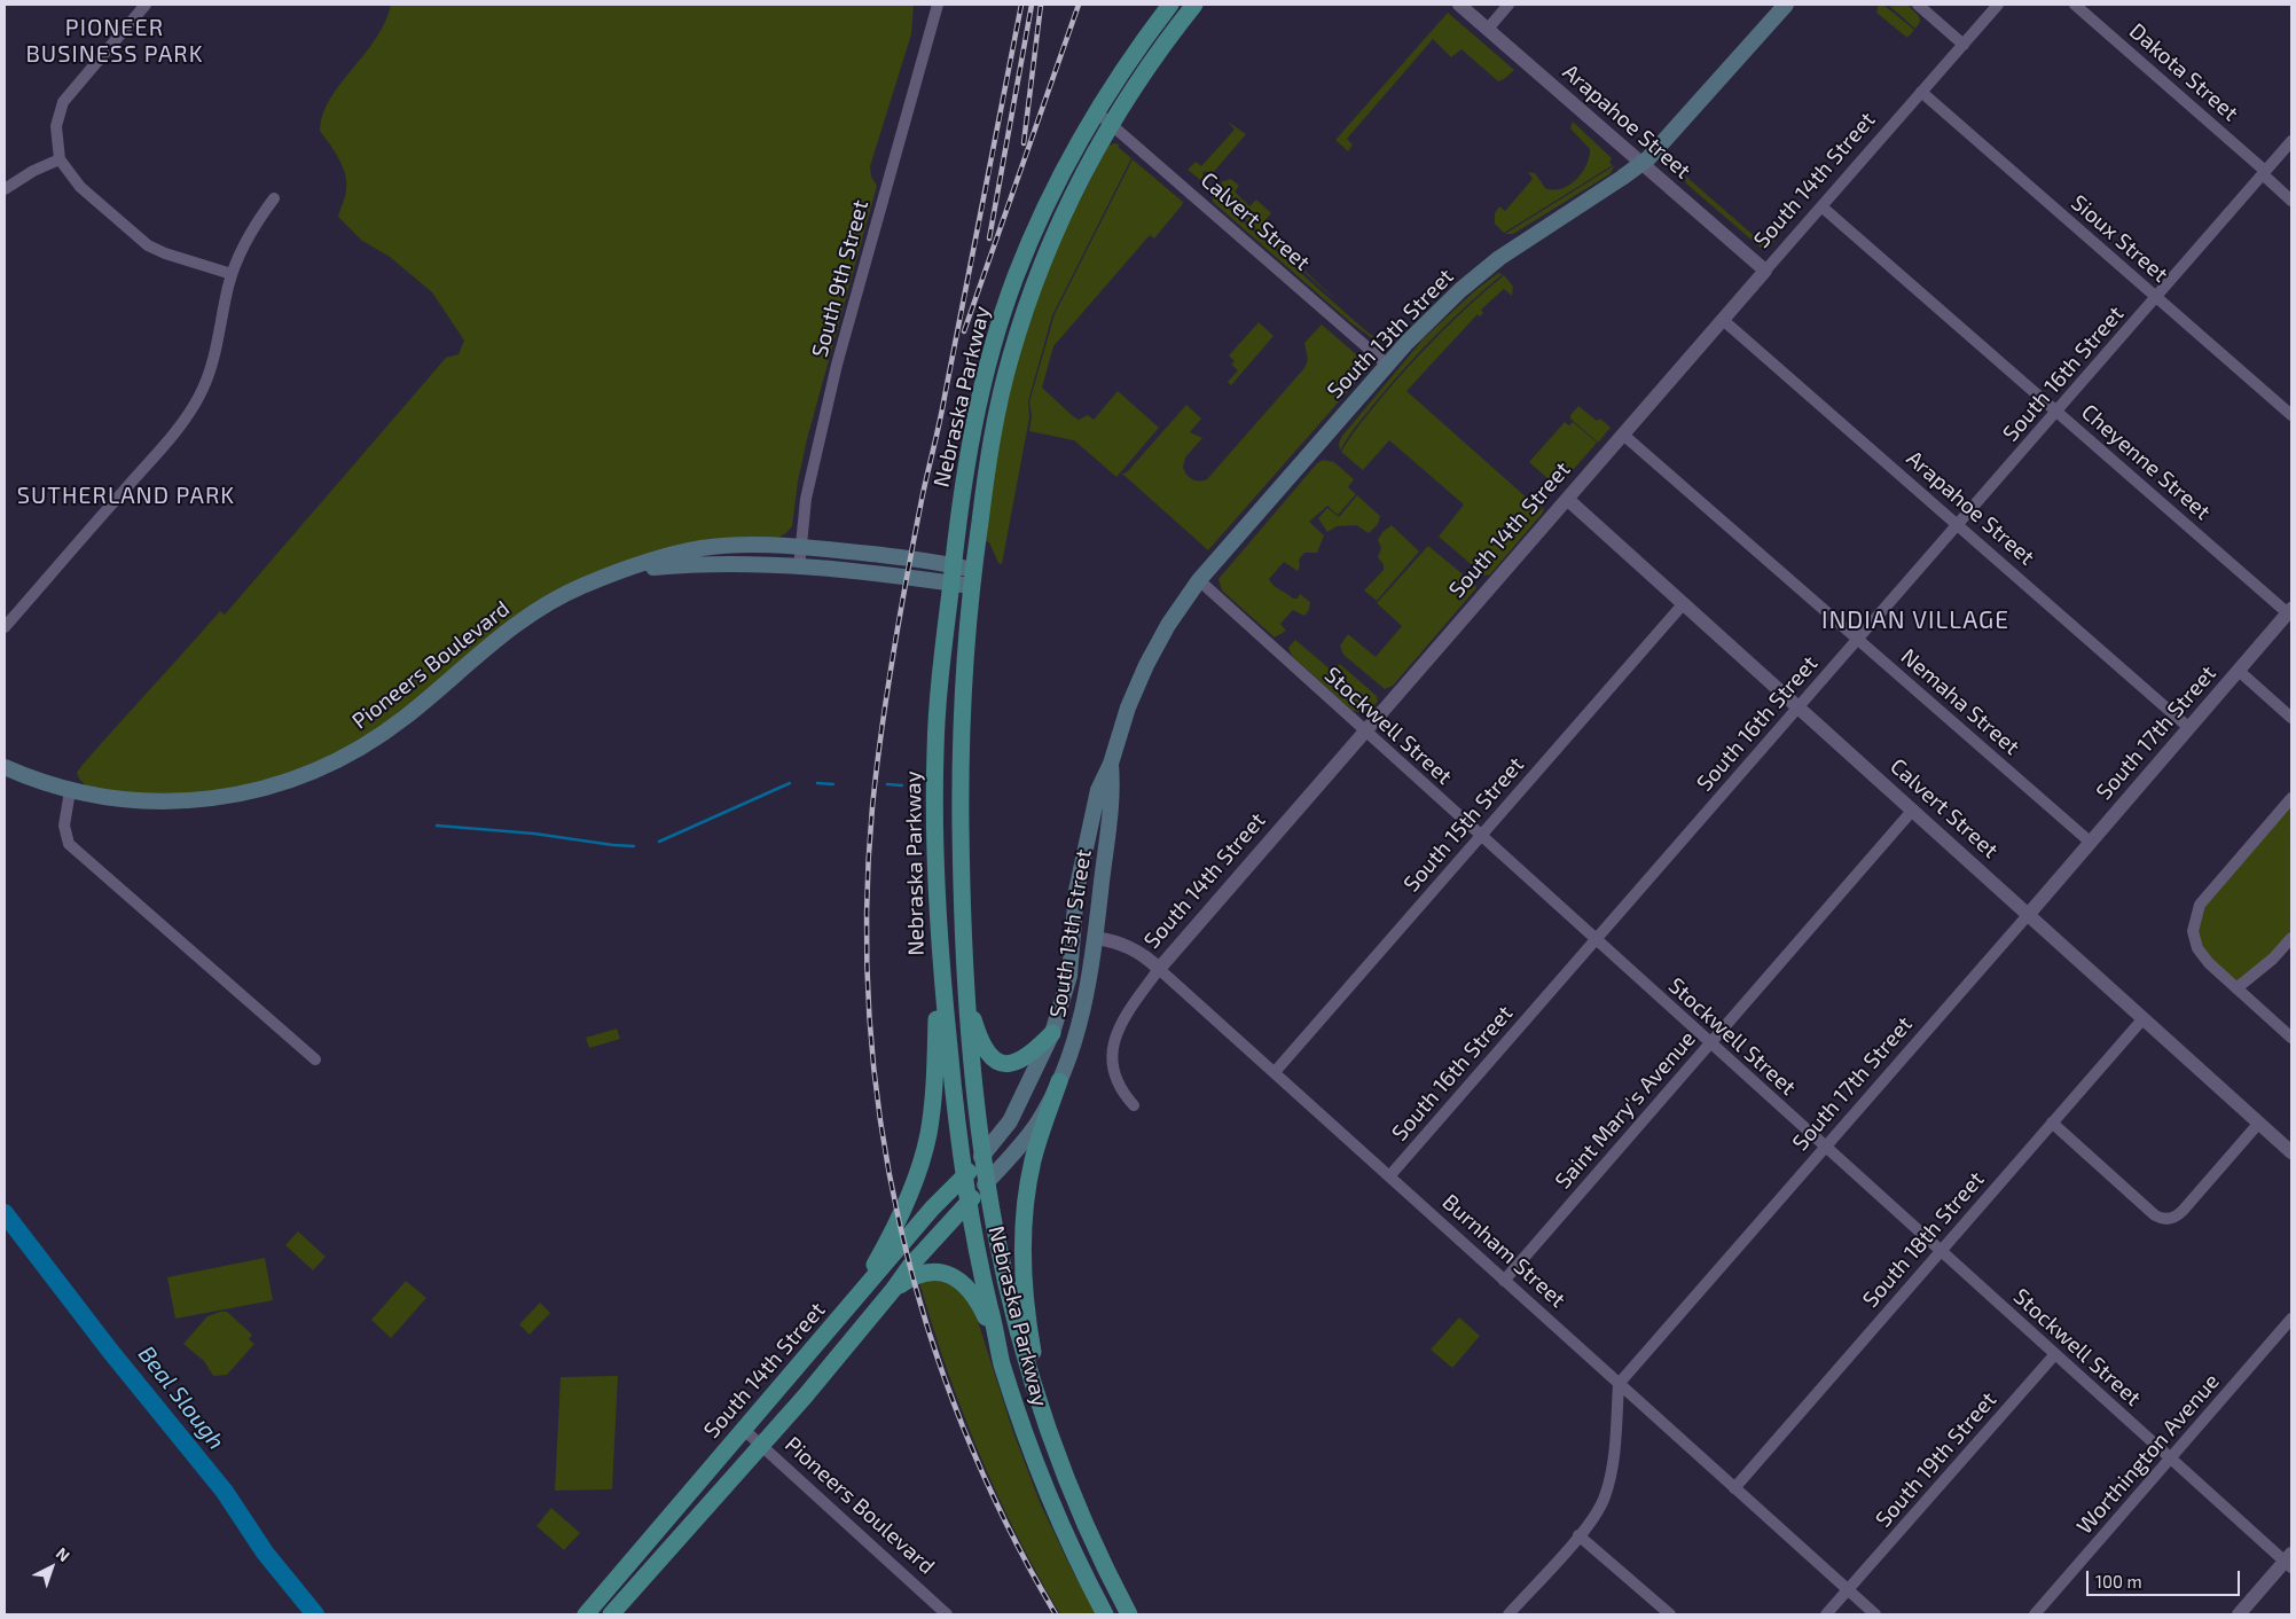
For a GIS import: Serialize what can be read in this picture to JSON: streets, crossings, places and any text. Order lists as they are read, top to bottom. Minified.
{"streets":{"main road":["South 14th Street","South 13th Street","Nebraska Parkway","Pioneers Boulevard"],"street":["Dakota Street","Arapahoe Street","Calvert Street","Sioux Street","South 9th Street","South 16th Street","Cheyenne Street","Nemaha Street","Stockwell Street","South 17th Street","South 15th Street","Saint Mary's Avenue","South 18th Street","Burnham Street","Worthington Avenue","South 19th Street"]},"crossings":[["Dakota Street","South 16th Street"],["Arapahoe Street","South 14th Street"],["Arapahoe Street","South 13th Street"],["Arapahoe Street","South 16th Street"],["Arapahoe Street","South 17th Street"],["South 14th Street","Calvert Street"],["South 14th Street","Sioux Street"],["South 14th Street","South 13th Street"],["South 14th Street","Nebraska Parkway"],["South 14th Street","Cheyenne Street"],["South 14th Street","Pioneers Boulevard"],["South 14th Street","Nemaha Street"],["South 14th Street","Stockwell Street"],["South 14th Street","Burnham Street"],["Calvert Street","South 13th Street"],["Calvert Street","South 16th Street"],["Calvert Street","Nebraska Parkway"],["Calvert Street","South 17th Street"],["Calvert Street","South 15th Street"],["Calvert Street","Saint Mary's Avenue"],["Calvert Street","South 18th Street"],["Sioux Street","South 16th Street"],["South 9th Street","Pioneers Boulevard"],["South 13th Street","Nebraska Parkway"],["South 13th Street","Stockwell Street"],["South 13th Street","Burnham Street"],["South 16th Street","Cheyenne Street"],["South 16th Street","Nemaha Street"],["South 16th Street","Stockwell Street"],["South 16th Street","Burnham Street"],["Nebraska Parkway","Pioneers Boulevard"],["Cheyenne Street","South 17th Street"],["Nemaha Street","South 17th Street"],["Stockwell Street","South 17th Street"],["Stockwell Street","South 15th Street"],["Stockwell Street","Saint Mary's Avenue"],["Stockwell Street","South 18th Street"],["Stockwell Street","Worthington Avenue"],["Stockwell Street","South 19th Street"],["South 17th Street","Burnham Street"],["South 15th Street","Burnham Street"],["Saint Mary's Avenue","Burnham Street"],["South 18th Street","Burnham Street"],["Burnham Street","South 19th Street"]],"districts":["PIONEER BUSINESS PARK","SUTHERLAND PARK","INDIAN VILLAGE"],"water":["Beal Slough"],"scale_bar":"100 m","north":"top right"}
